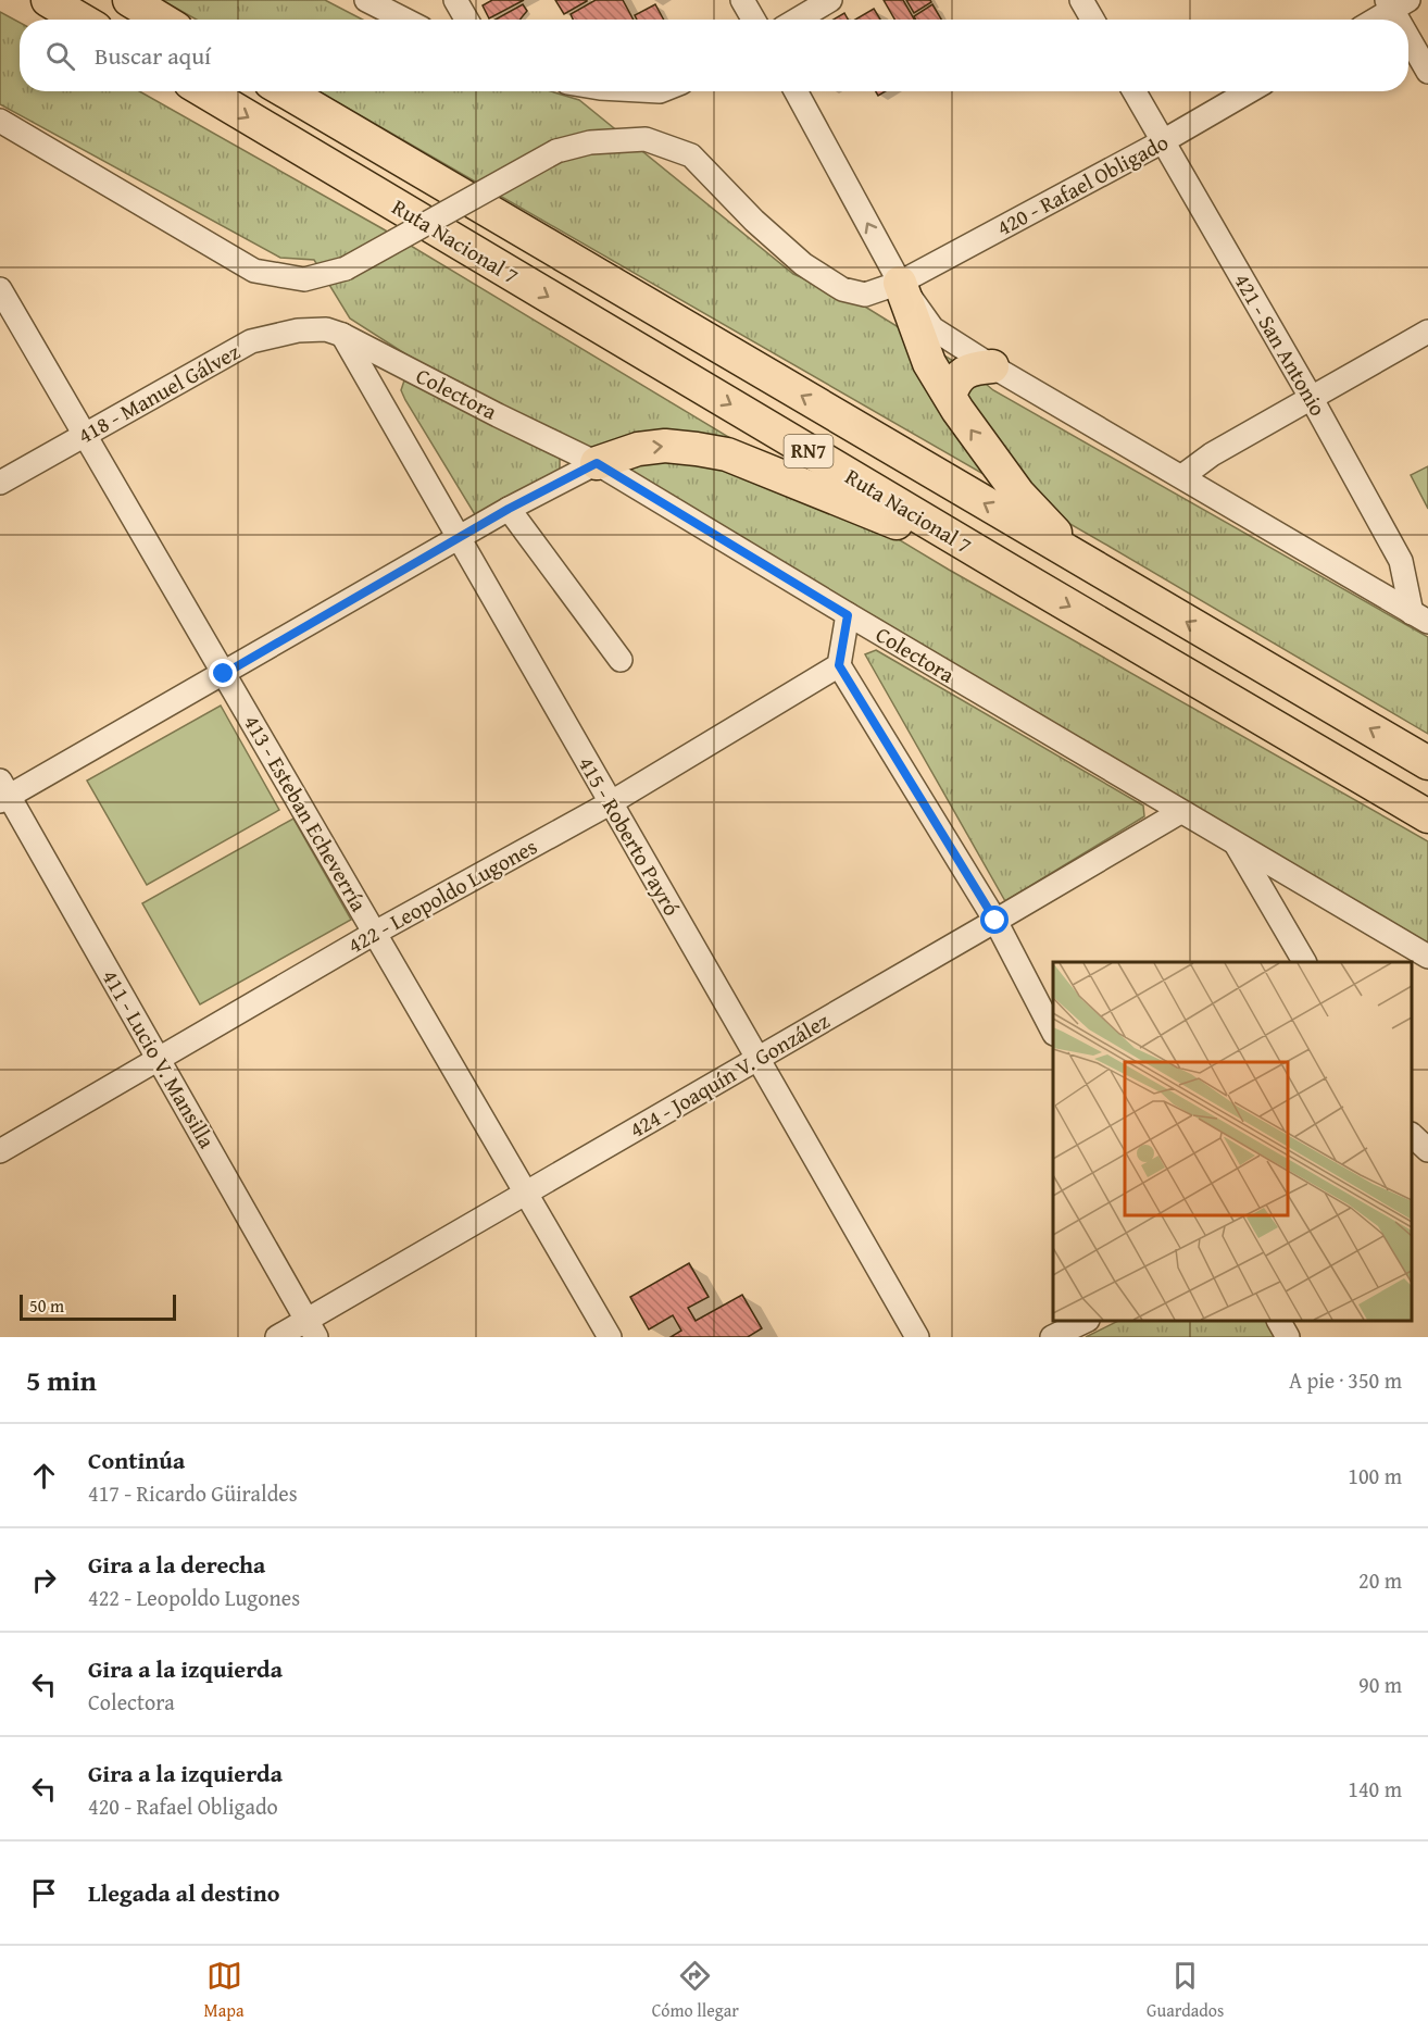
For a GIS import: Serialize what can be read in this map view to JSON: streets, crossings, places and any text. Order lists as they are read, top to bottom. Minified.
{"streets":{"highway":["Ruta Nacional 7","RN7"],"street":["420 - Rafael Obligado","421 - San Antonio","418 - Manuel Gálvez","Colectora","413 - Esteban Echeverría","415 - Roberto Payró","422 - Leopoldo Lugones","411 - Lucio V. Mansilla","424 - Joaquín V. González"]},"crossings":[["420 - Rafael Obligado","421 - San Antonio"],["418 - Manuel Gálvez","Colectora"],["418 - Manuel Gálvez","413 - Esteban Echeverría"],["418 - Manuel Gálvez","415 - Roberto Payró"],["Colectora","415 - Roberto Payró"],["Colectora","424 - Joaquín V. González"],["413 - Esteban Echeverría","422 - Leopoldo Lugones"],["413 - Esteban Echeverría","424 - Joaquín V. González"],["415 - Roberto Payró","422 - Leopoldo Lugones"],["415 - Roberto Payró","424 - Joaquín V. González"],["422 - Leopoldo Lugones","411 - Lucio V. Mansilla"],["411 - Lucio V. Mansilla","424 - Joaquín V. González"]],"scale_bar":"50 m","page":{"search":"Buscar aquí","scale":"50 m","heading":["5 min","A pie · 350 m"],"list":[["Continúa","417 - Ricardo Güiraldes","100 m"],["Gira a la derecha","422 - Leopoldo Lugones","20 m"],["Gira a la izquierda","Colectora","90 m"],["Gira a la izquierda","420 - Rafael Obligado","140 m"],"Llegada al destino"],"nav":["Mapa","Cómo llegar","Guardados"]}}
